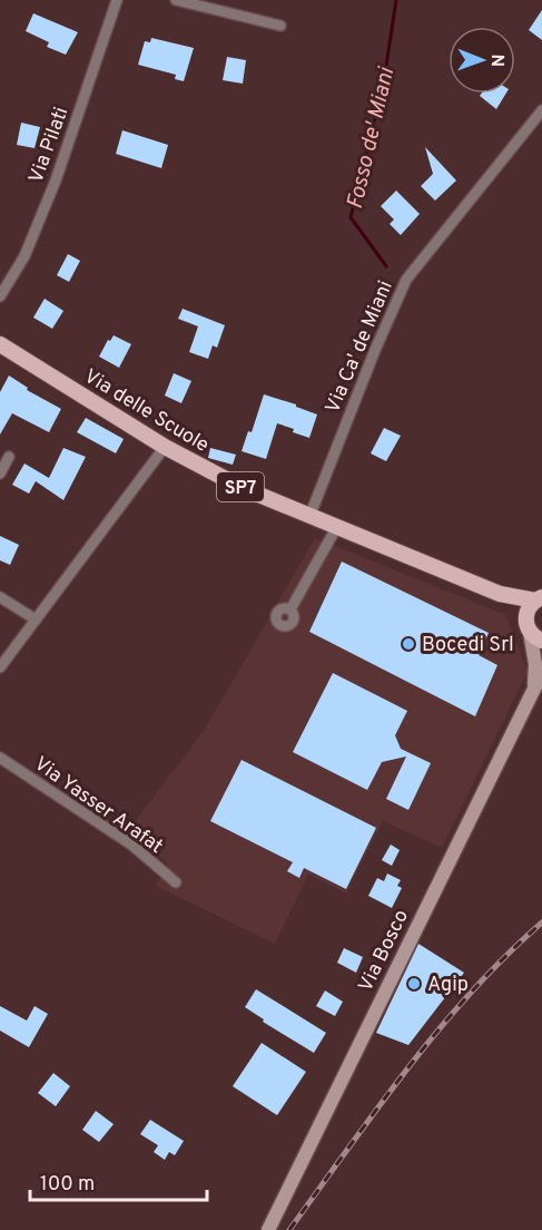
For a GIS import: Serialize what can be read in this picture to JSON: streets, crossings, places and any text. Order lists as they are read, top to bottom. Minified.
{"streets":{"main road":["Via delle Scuole","SP7","Via Bosco"],"street":["Via Pilati","Via Ca' de Miani","Via Yasser Arafat"]},"crossings":[["Via Ca' de Miani","Via delle Scuole"],["Via delle Scuole","Via Bosco"]],"water":["Fosso de' Miani"],"places":["Bocedi Srl","Agip"],"scale_bar":"100 m","north":"right"}
